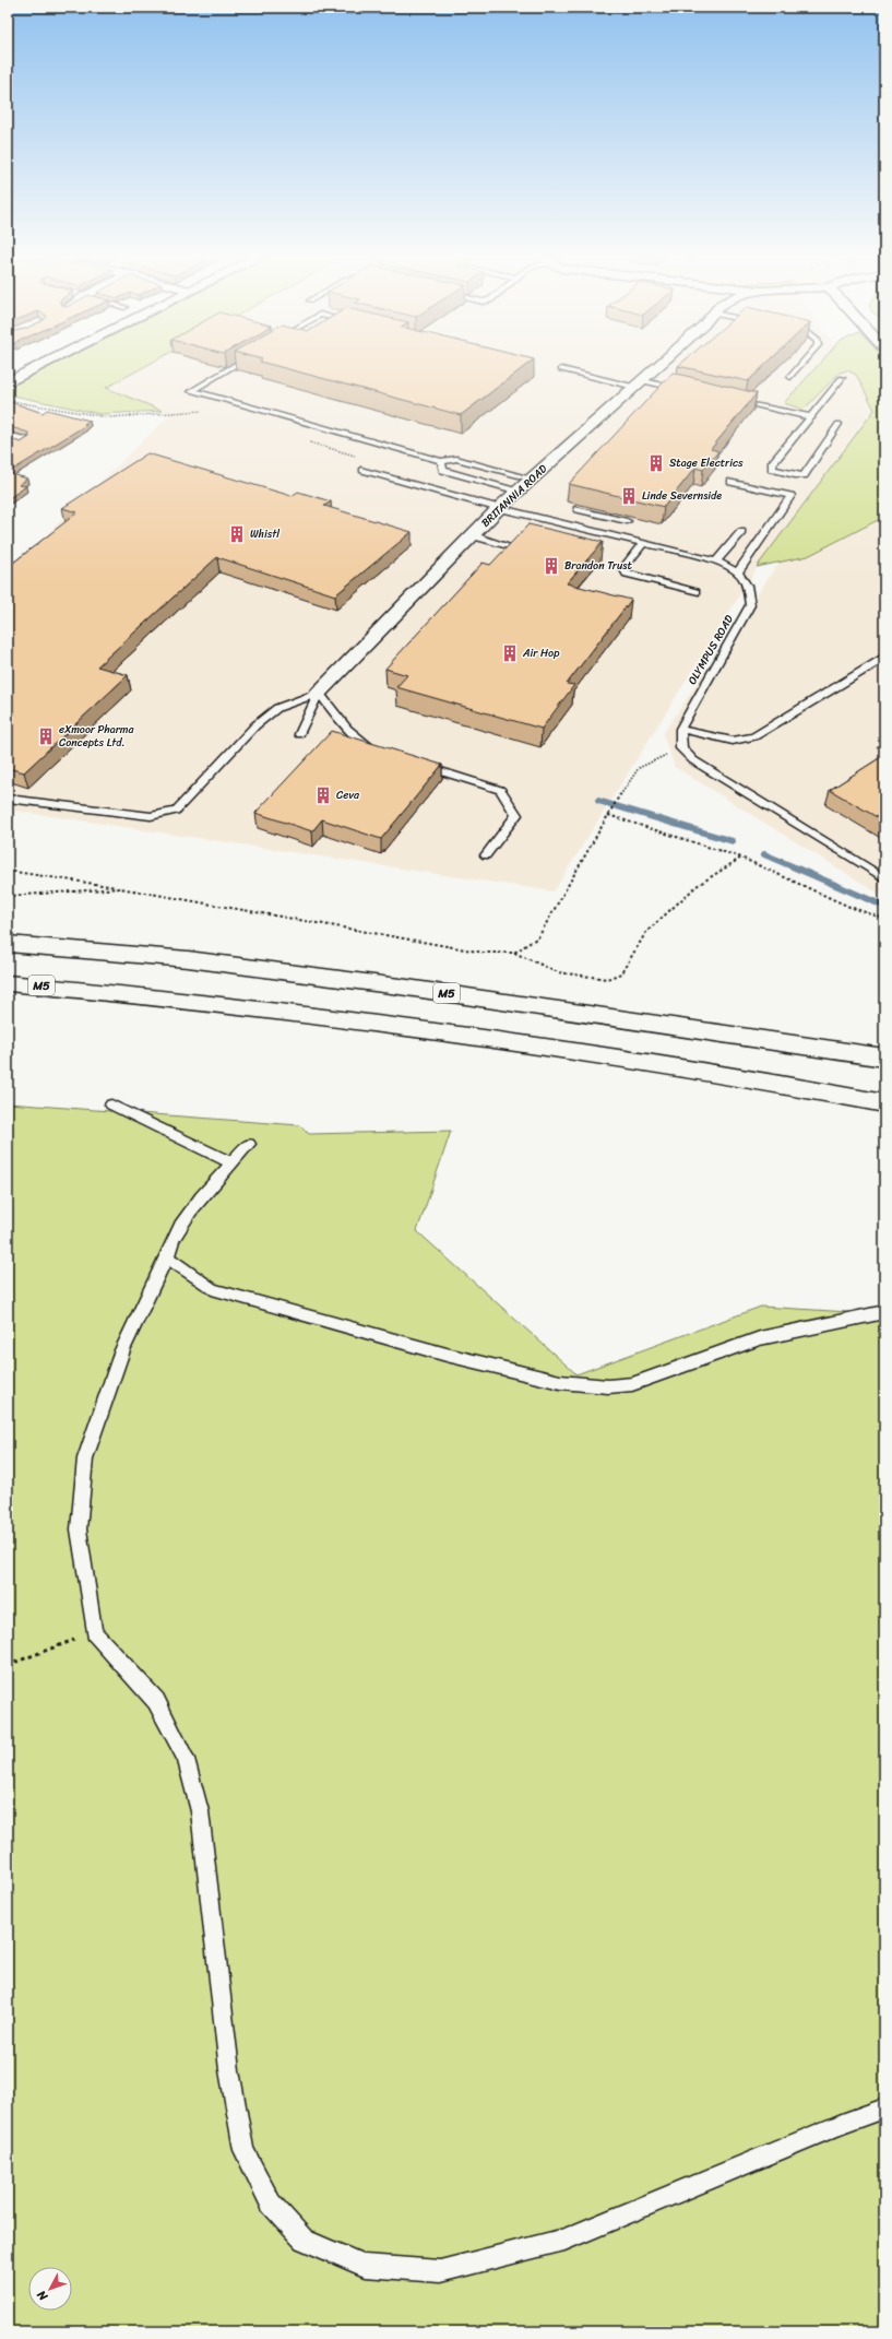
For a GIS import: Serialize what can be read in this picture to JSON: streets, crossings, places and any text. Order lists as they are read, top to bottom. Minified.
{"streets":{"main road":["BRITANNIA ROAD","M5"],"lane":["OLYMPUS ROAD"]},"places":{"building":["Stage Electrics","Linde Severnside","Whistl","Brandon Trust","Air Hop","eXmoor Pharma Concepts Ltd.","Ceva"]},"north":"bottom left"}
